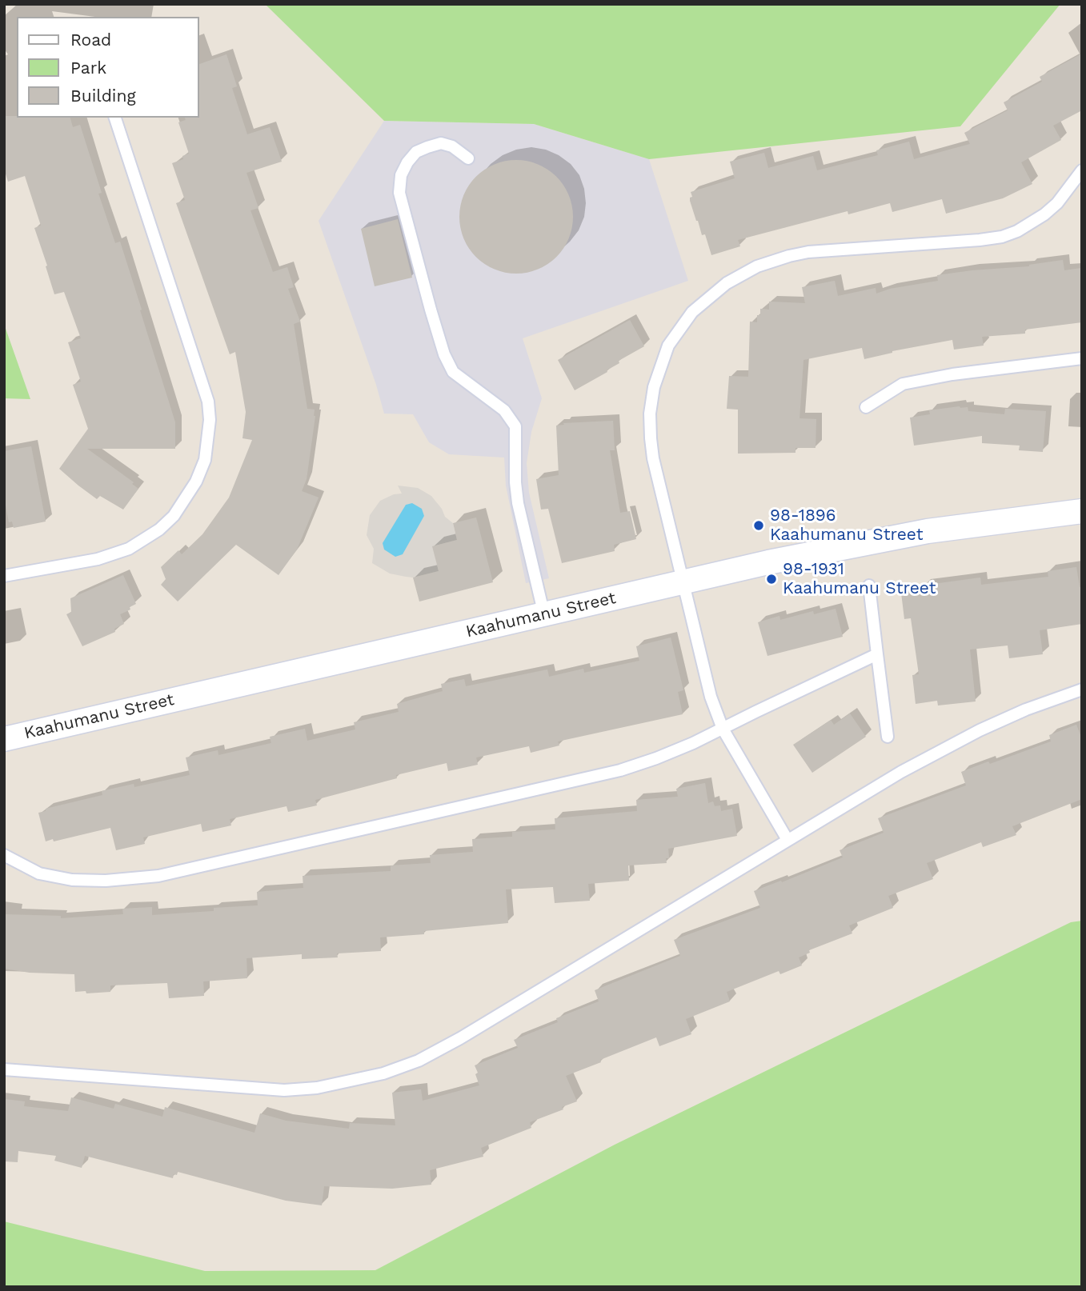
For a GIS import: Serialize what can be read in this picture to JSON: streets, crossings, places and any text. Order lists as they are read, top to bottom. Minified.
{"streets":{"street":["Kaahumanu Street"]},"places":["98-1896 Kaahumanu Street","98-1931 Kaahumanu Street"],"legend":["Road","Park","Building"]}
